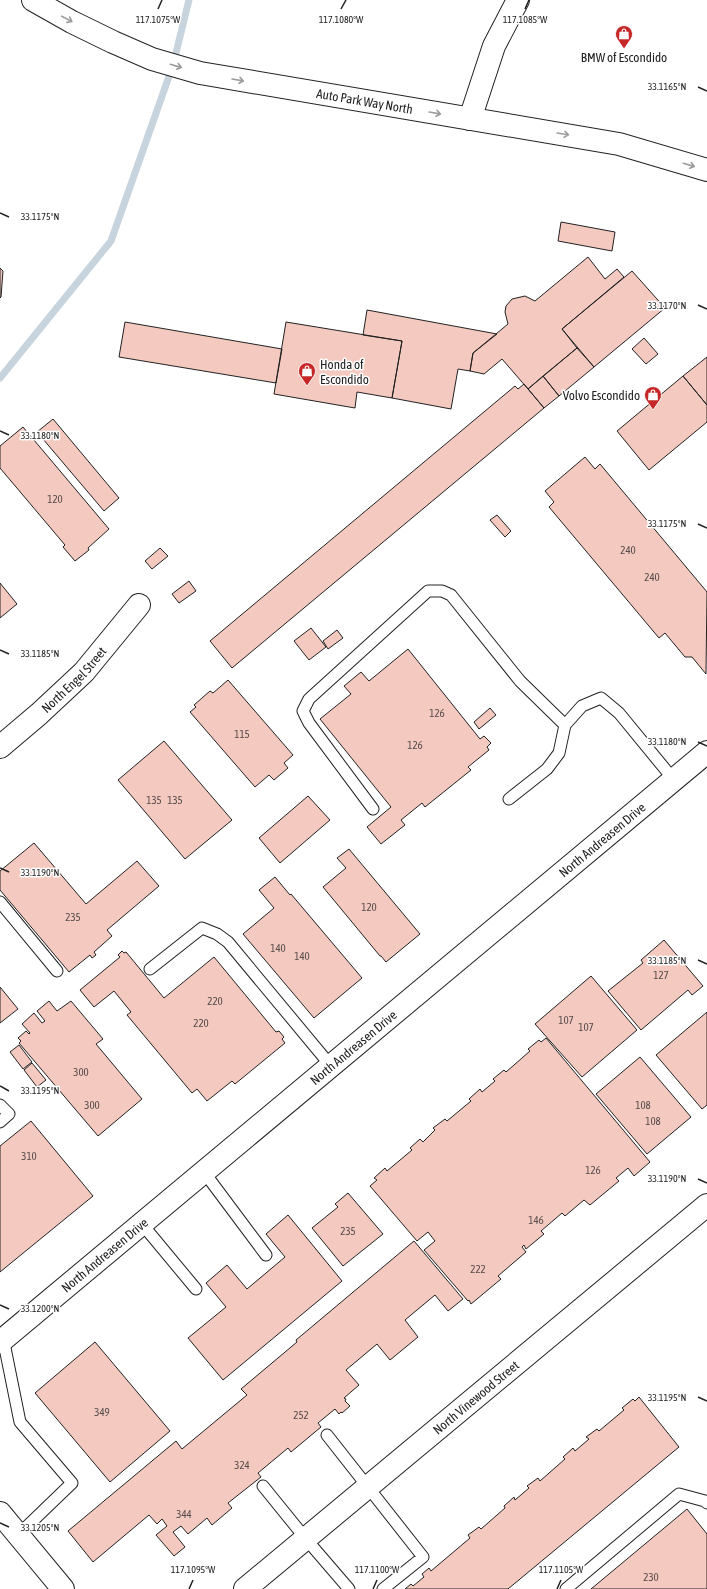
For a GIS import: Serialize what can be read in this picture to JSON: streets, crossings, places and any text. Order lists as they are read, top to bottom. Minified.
{"streets":{"street":["Auto Park Way North","North Engel Street","North Andreasen Drive","North Vinewood Street"]},"one_way":["Auto Park Way North"],"places":{"shop":["BMW of Escondido","Honda of Escondido","Volvo Escondido"]},"house_numbers":["120","240","240","126","115","126","135","135","120","235","140","140","127","220","107","220","107","300","300","108","108","310","126","146","235","222","349","252","324","344","230"],"coordinates":["117.1075°W","117.1080°W","117.1085°W","33.1165°N","33.1175°N","33.1170°N","33.1180°N","33.1185°N","33.1190°N","33.1195°N","33.1200°N","33.1205°N","117.1095°W","117.1100°W","117.1105°W"]}
